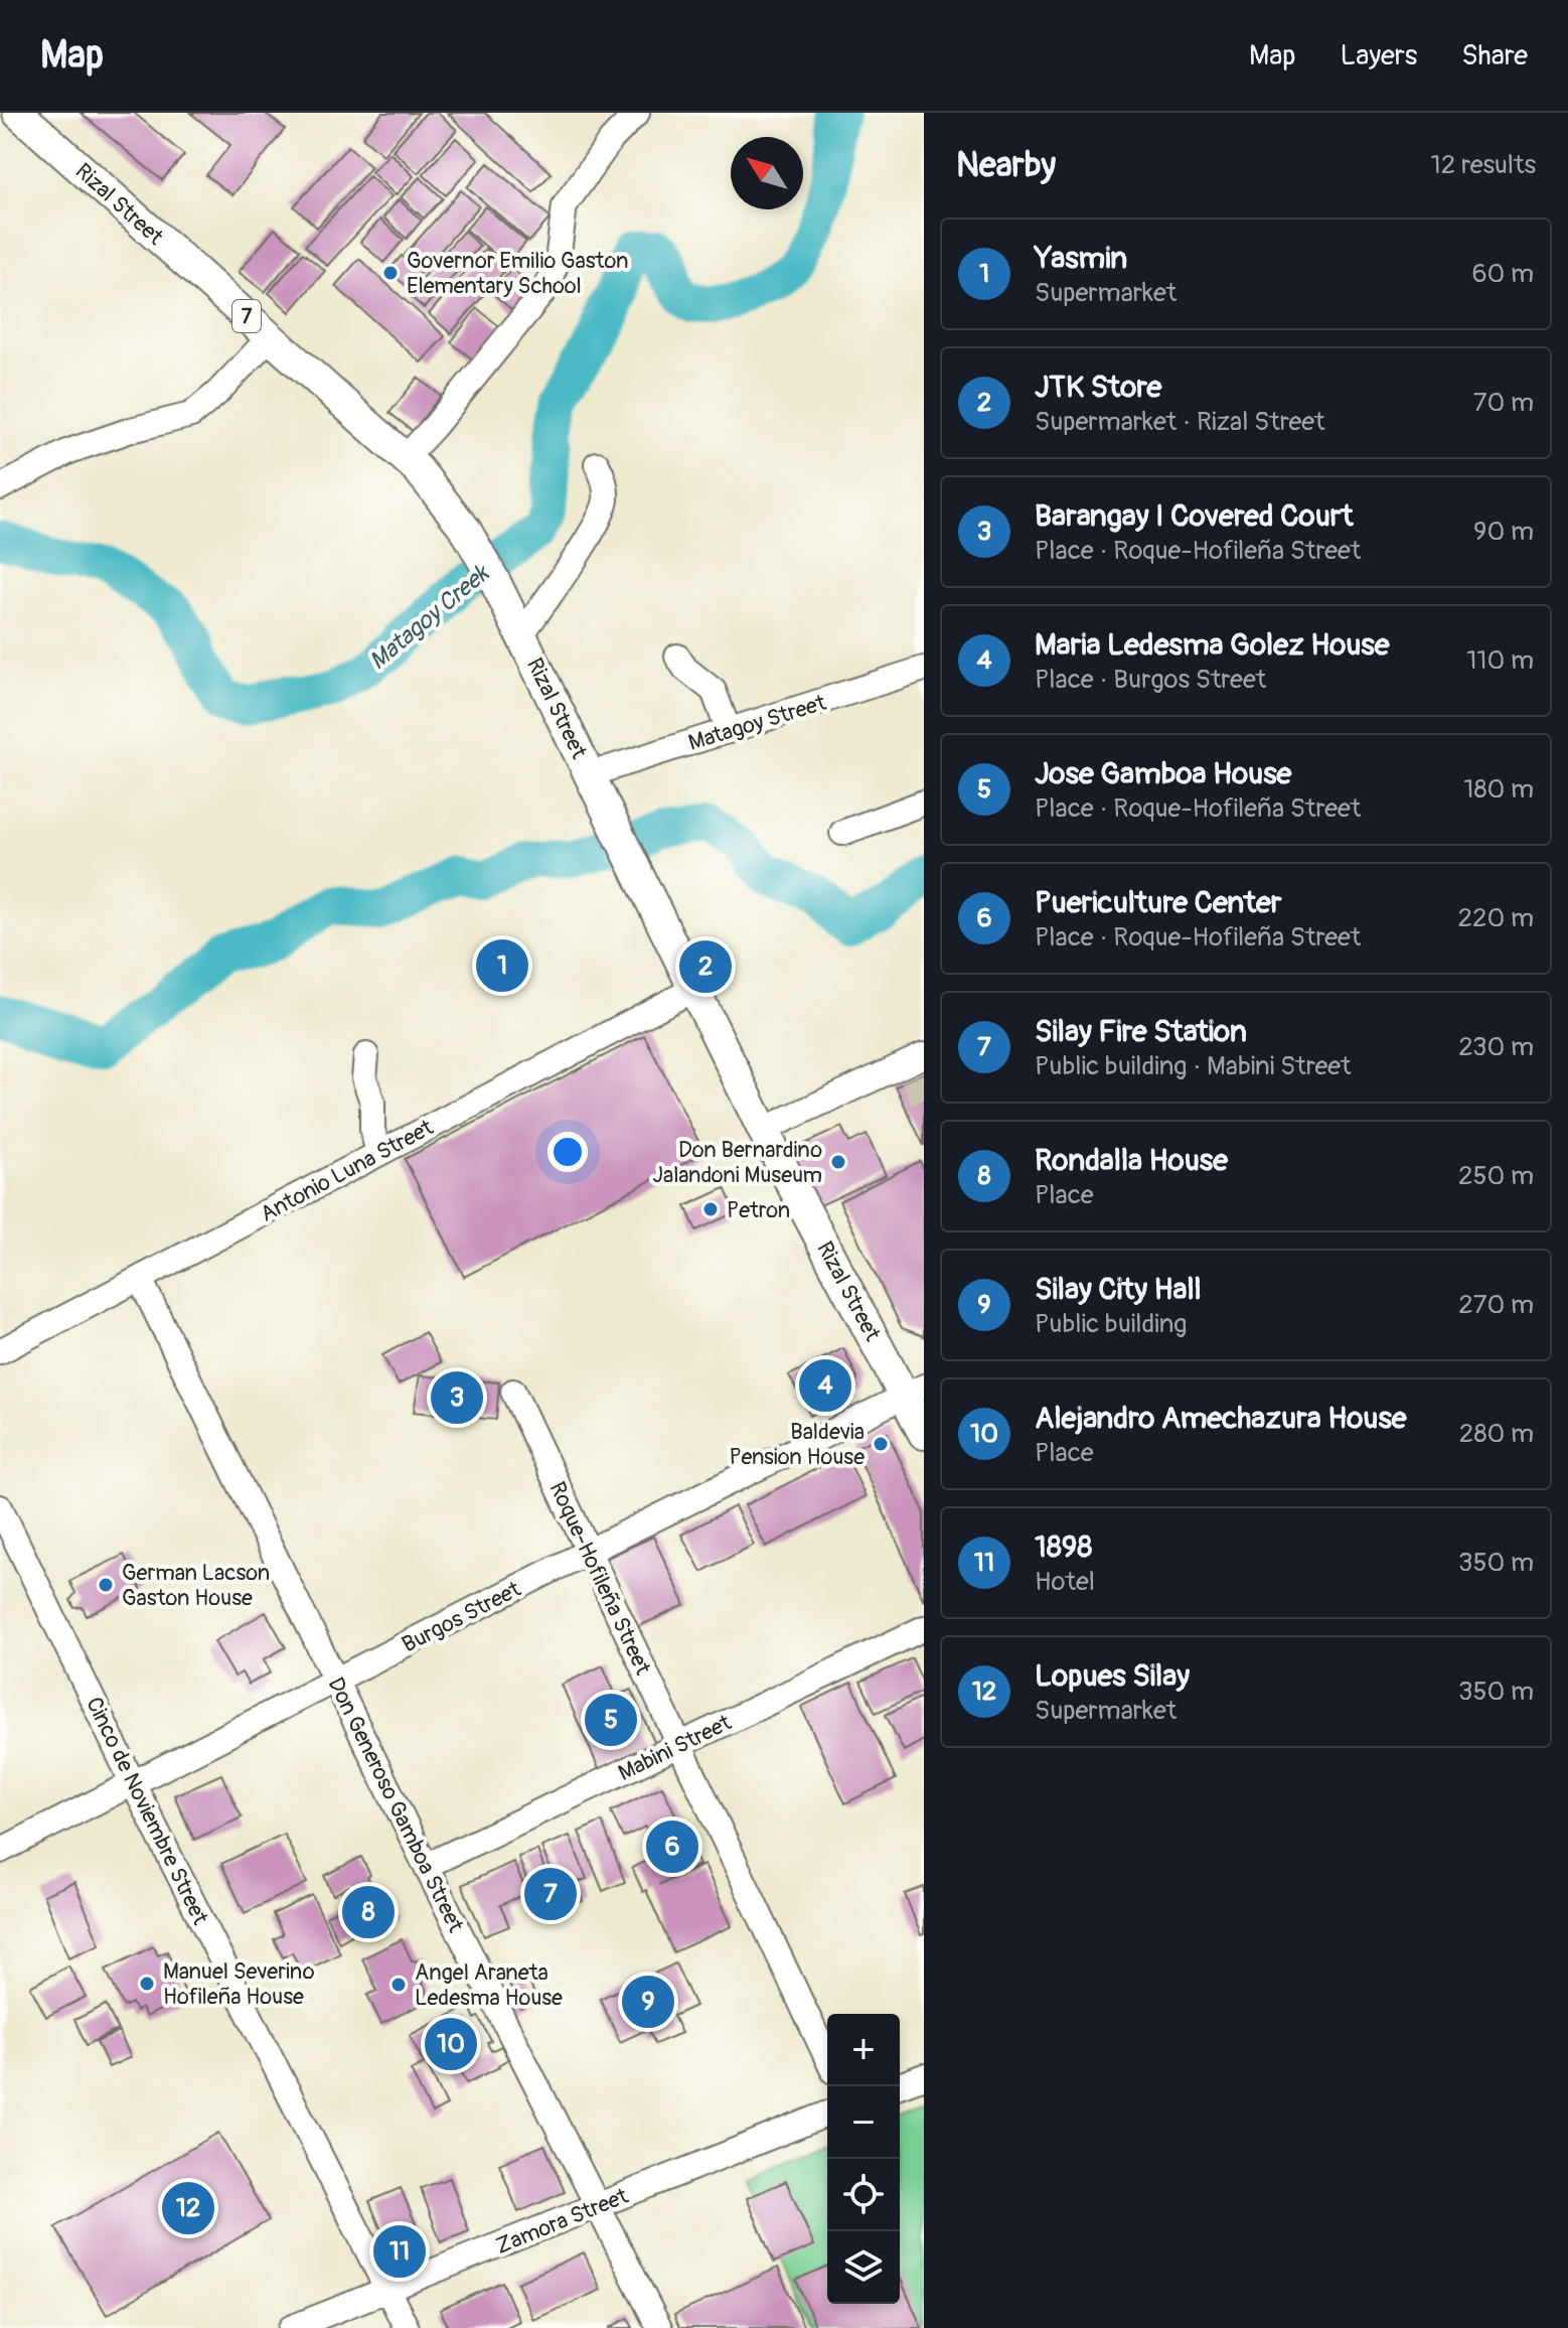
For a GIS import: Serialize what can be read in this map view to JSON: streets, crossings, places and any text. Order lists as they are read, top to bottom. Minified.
{"streets":{"main road":["Rizal Street","7"],"street":["Matagoy Street","Antonio Luna Street","Roque-Hofileña Street","Burgos Street","Mabini Street","Don Generoso Gamboa Street","Cinco de Noviembre Street","Zamora Street"]},"crossings":[["Rizal Street","Matagoy Street"],["Rizal Street","Antonio Luna Street"],["Rizal Street","Burgos Street"],["Antonio Luna Street","Don Generoso Gamboa Street"],["Roque-Hofileña Street","Burgos Street"],["Roque-Hofileña Street","Mabini Street"],["Burgos Street","Don Generoso Gamboa Street"],["Burgos Street","Cinco de Noviembre Street"],["Mabini Street","Don Generoso Gamboa Street"],["Don Generoso Gamboa Street","Zamora Street"],["Cinco de Noviembre Street","Zamora Street"]],"water":["Matagoy Creek"],"places":["Governor Emilio Gaston Elementary School","Don Bernardino Jalandoni Museum","Petron","Baldevia Pension House","German Lacson Gaston House","Manuel Severino Hofileña House","Angel Araneta Ledesma House"],"north":"top left","page":{"header":"Map","nav":["Map","Layers","Share"],"heading":["Nearby","12 results"],"list":[{"mark":"1","name":"Yasmin","note":"Supermarket","value":"60 m"},{"mark":"2","name":"JTK Store","note":"Supermarket · Rizal Street","value":"70 m"},{"mark":"3","name":"Barangay I Covered Court","note":"Place · Roque-Hofileña Street","value":"90 m"},{"mark":"4","name":"Maria Ledesma Golez House","note":"Place · Burgos Street","value":"110 m"},{"mark":"5","name":"Jose Gamboa House","note":"Place · Roque-Hofileña Street","value":"180 m"},{"mark":"6","name":"Puericulture Center","note":"Place · Roque-Hofileña Street","value":"220 m"},{"mark":"7","name":"Silay Fire Station","note":"Public building · Mabini Street","value":"230 m"},{"mark":"8","name":"Rondalla House","note":"Place","value":"250 m"},{"mark":"9","name":"Silay City Hall","note":"Public building","value":"270 m"},{"mark":"10","name":"Alejandro Amechazura House","note":"Place","value":"280 m"},{"mark":"11","name":"1898","note":"Hotel","value":"350 m"},{"mark":"12","name":"Lopues Silay","note":"Supermarket","value":"350 m"}],"pins":["1","2","4","3","5","6","7","8","9","10","12","11"],"map_buttons":["+","−"]}}
